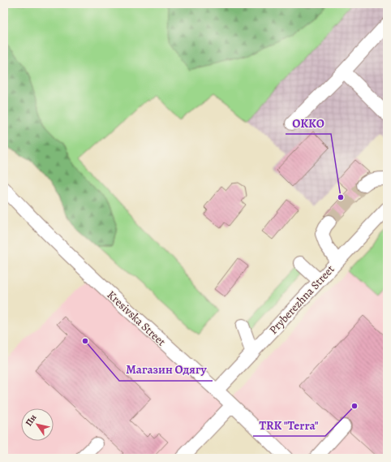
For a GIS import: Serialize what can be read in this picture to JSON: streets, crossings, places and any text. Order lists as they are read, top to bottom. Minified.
{"streets":{"street":["Pryberezhna Street","Kresivska Street"]},"crossings":[["Pryberezhna Street","Kresivska Street"]],"places":["OKKO","Магазин Одягу","TRK \"Terra\""],"north":"top left"}
